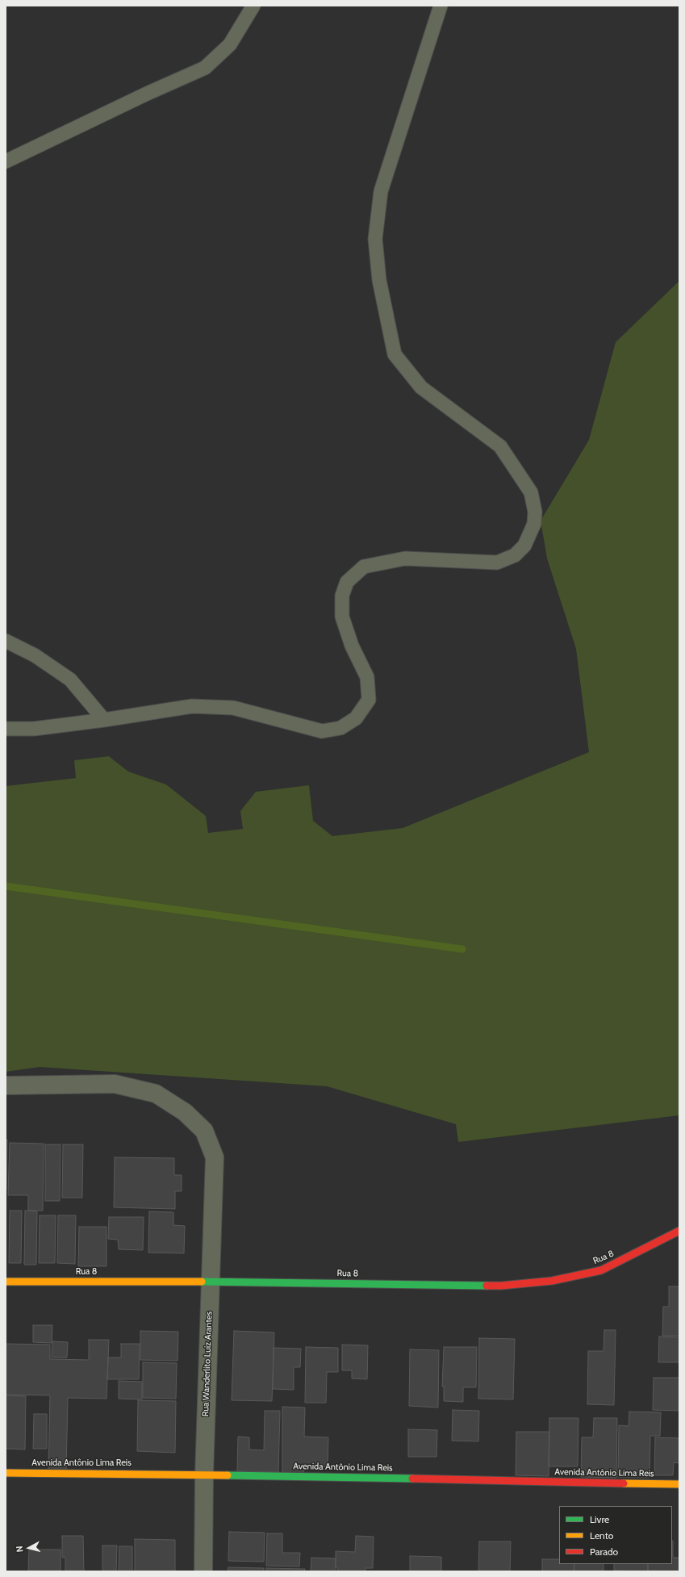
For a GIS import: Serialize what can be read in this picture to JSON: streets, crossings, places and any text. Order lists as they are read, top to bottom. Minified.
{"streets":{"street":["Rua 8","Rua Wanderlito Luiz Arantes","Avenida Antônio Lima Reis"]},"crossings":[["Rua 8","Rua Wanderlito Luiz Arantes"],["Rua Wanderlito Luiz Arantes","Avenida Antônio Lima Reis"]],"legend":["Livre","Lento","Parado"],"north":"left"}
